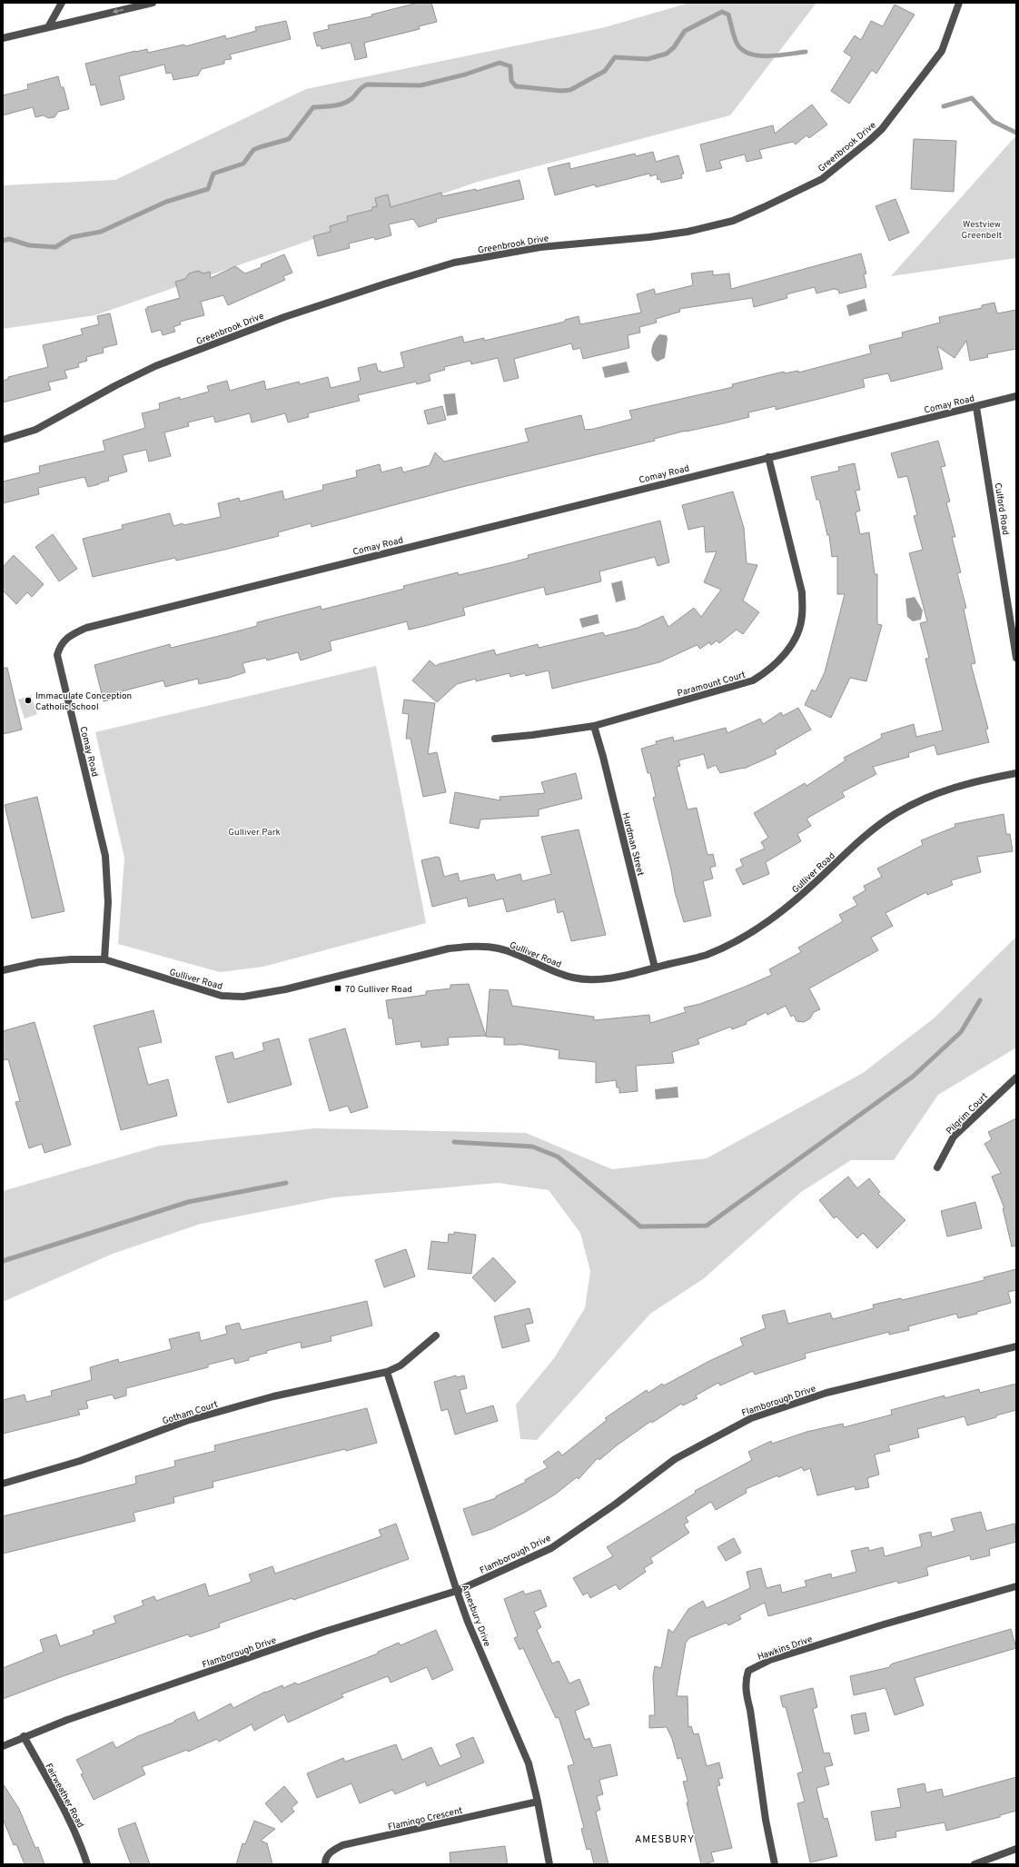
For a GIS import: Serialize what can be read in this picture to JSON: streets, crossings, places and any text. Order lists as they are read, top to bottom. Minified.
{"streets":{"street":["Greenbrook Drive","Comay Road","Culford Road","Paramount Court","Hurdman Street","Gulliver Road","Pilgrim Court","Flamborough Drive","Gotham Court","Amesbury Drive","Hawkins Drive","Fairweather Road","Flamingo Crescent"]},"crossings":[["Comay Road","Culford Road"],["Comay Road","Paramount Court"],["Comay Road","Gulliver Road"],["Paramount Court","Hurdman Street"],["Hurdman Street","Gulliver Road"],["Flamborough Drive","Amesbury Drive"],["Flamborough Drive","Fairweather Road"],["Gotham Court","Amesbury Drive"],["Amesbury Drive","Flamingo Crescent"]],"districts":["AMESBURY"],"parks":["Westview Greenbelt","Gulliver Park"],"places":{"other":["Immaculate Conception Catholic School"],"transit":["70 Gulliver Road"]}}
